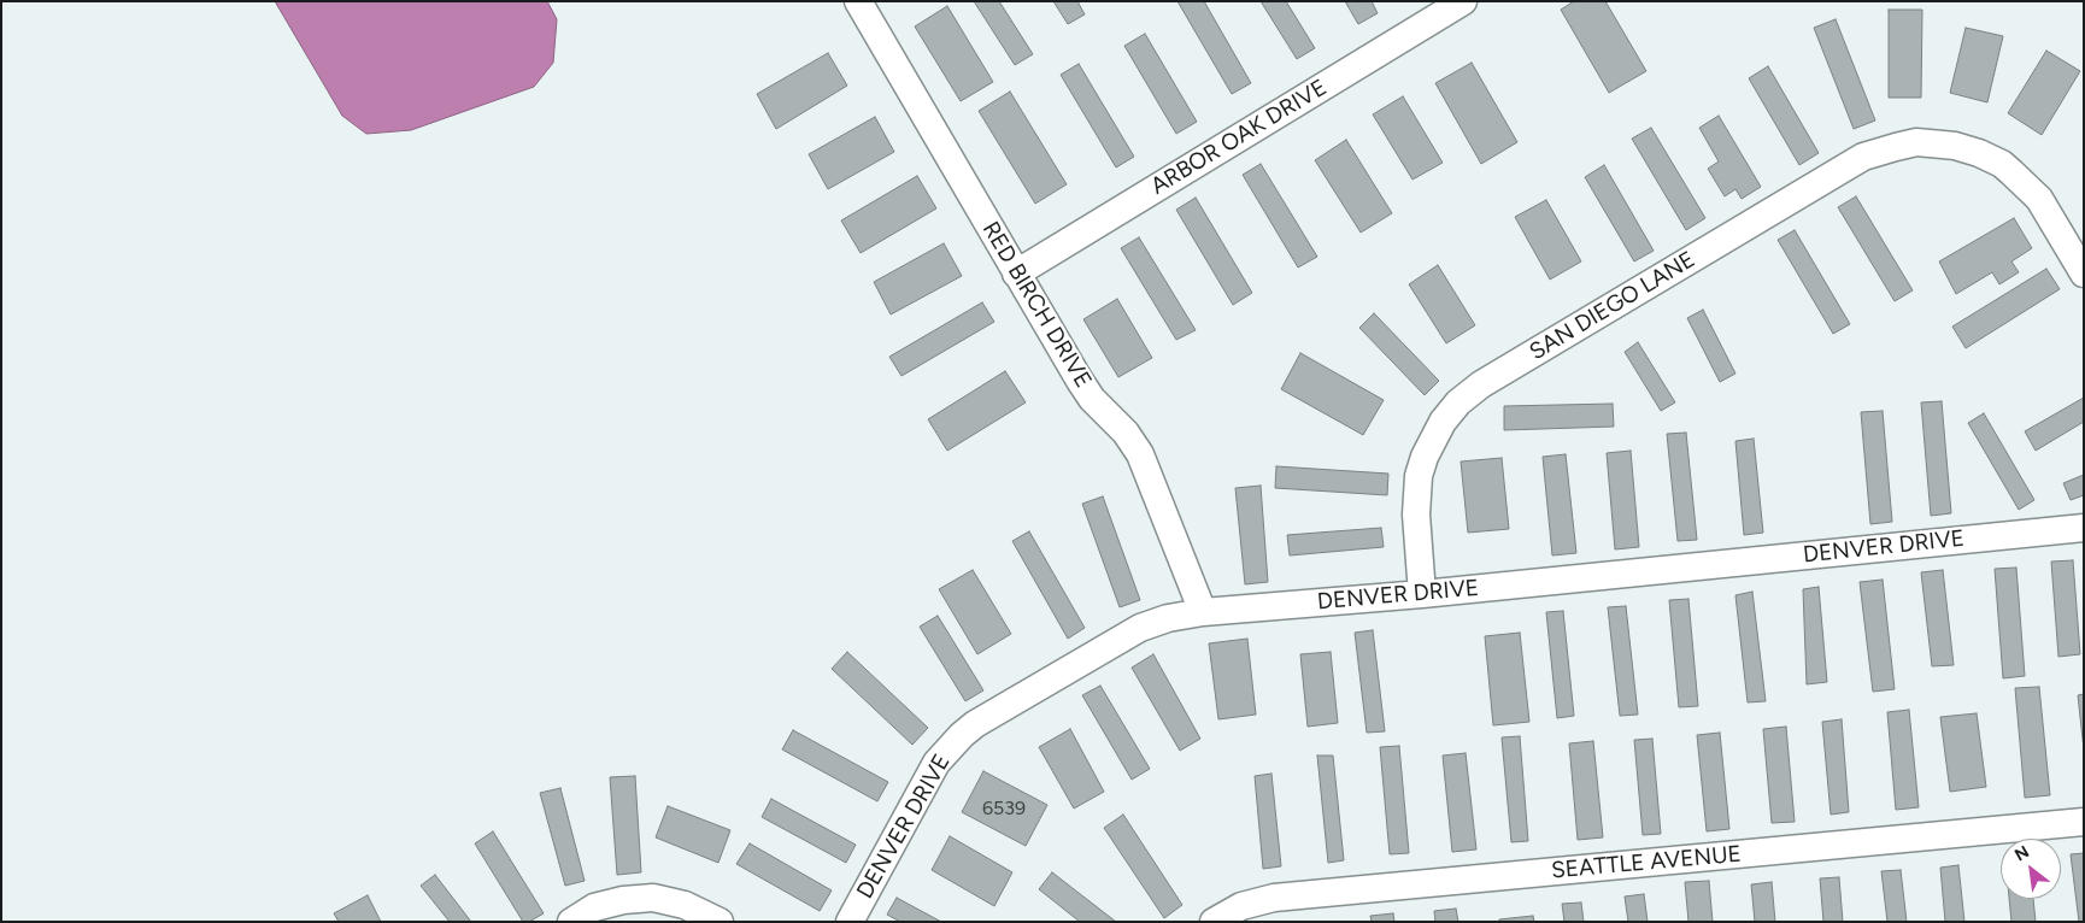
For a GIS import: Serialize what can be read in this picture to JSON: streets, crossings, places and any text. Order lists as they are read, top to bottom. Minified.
{"streets":{"street":["ARBOR OAK DRIVE","RED BIRCH DRIVE","SAN DIEGO LANE","DENVER DRIVE","SEATTLE AVENUE"]},"crossings":[["ARBOR OAK DRIVE","RED BIRCH DRIVE"],["RED BIRCH DRIVE","DENVER DRIVE"],["SAN DIEGO LANE","DENVER DRIVE"]],"house_numbers":["6539"],"north":"top left"}
